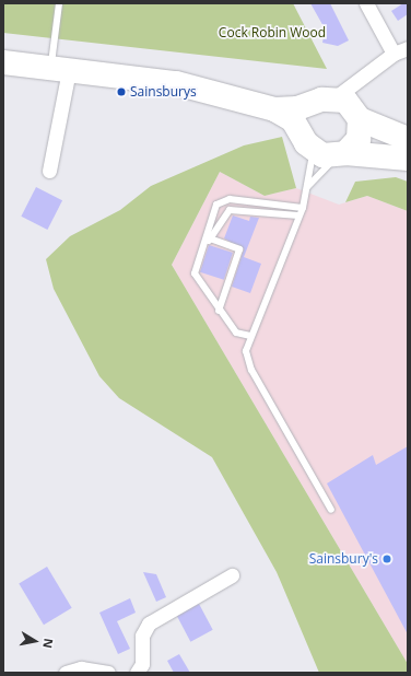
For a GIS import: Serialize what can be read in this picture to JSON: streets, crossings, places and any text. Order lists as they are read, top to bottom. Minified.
{"parks":["Cock Robin Wood"],"places":["Sainsburys","Sainsbury's"],"north":"right"}
